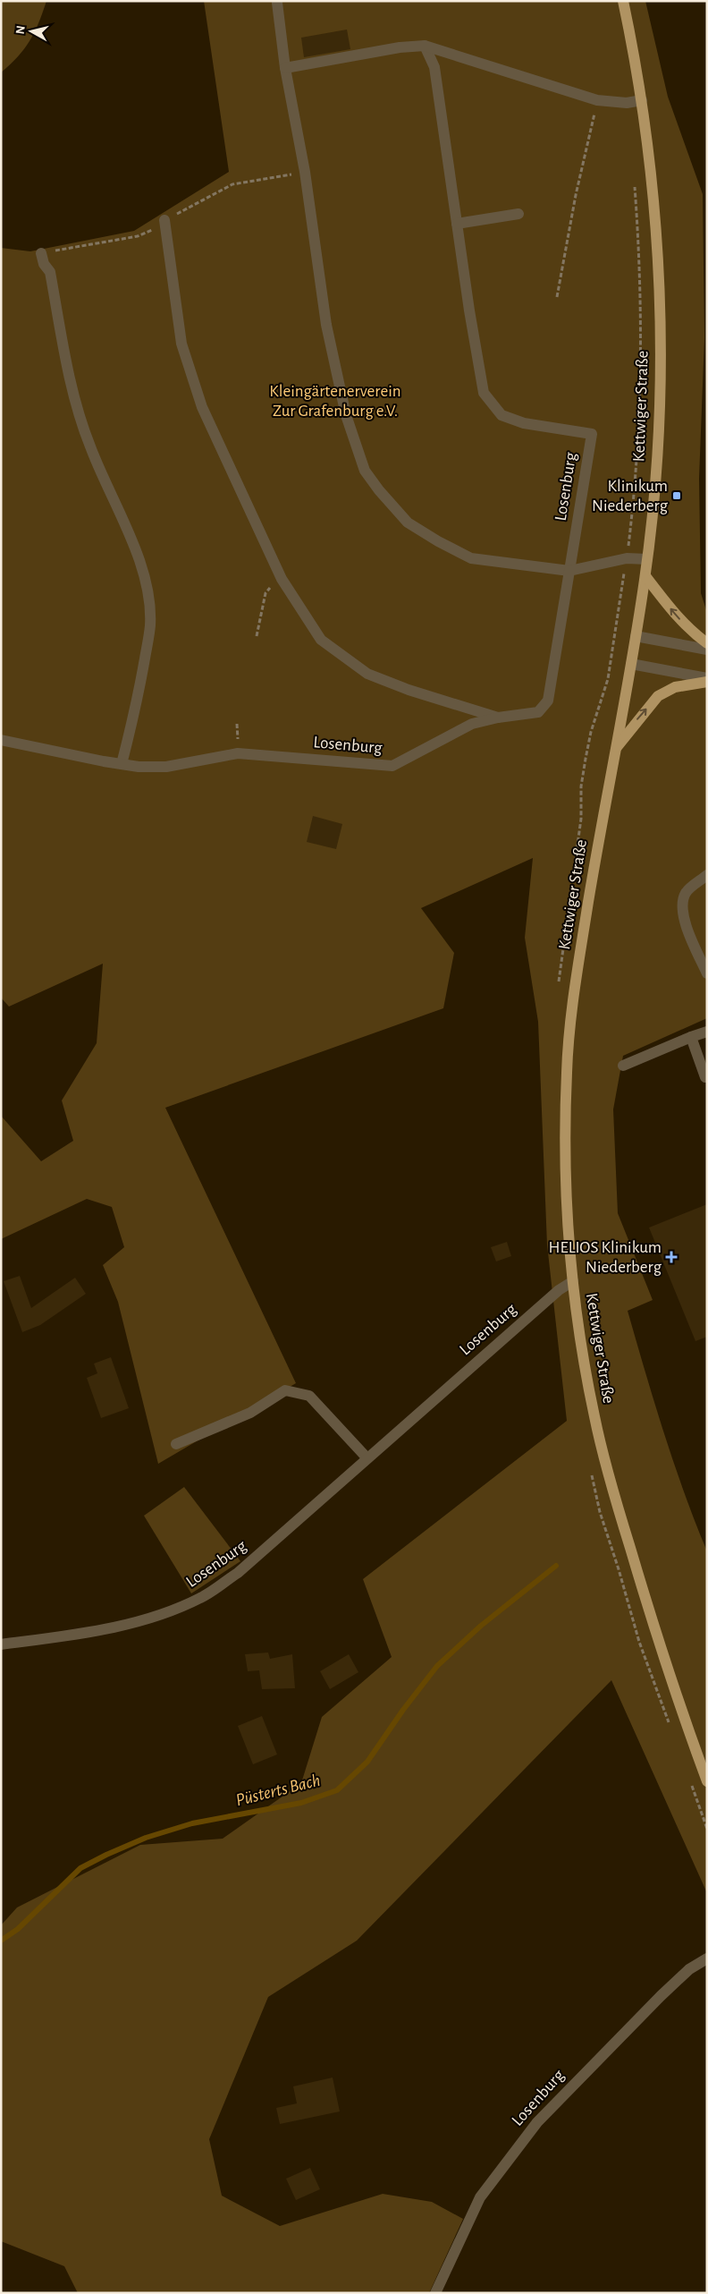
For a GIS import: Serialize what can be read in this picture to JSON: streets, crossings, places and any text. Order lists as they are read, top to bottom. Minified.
{"streets":{"main road":["Kettwiger Straße"],"street":["Losenburg"]},"crossings":[["Kettwiger Straße","Losenburg"]],"water":["Püsterts Bach"],"parks":["Kleingärtenerverein Zur Grafenburg e.V."],"places":{"transit":["Klinikum Niederberg"],"health":["HELIOS Klinikum Niederberg"]},"north":"left"}
